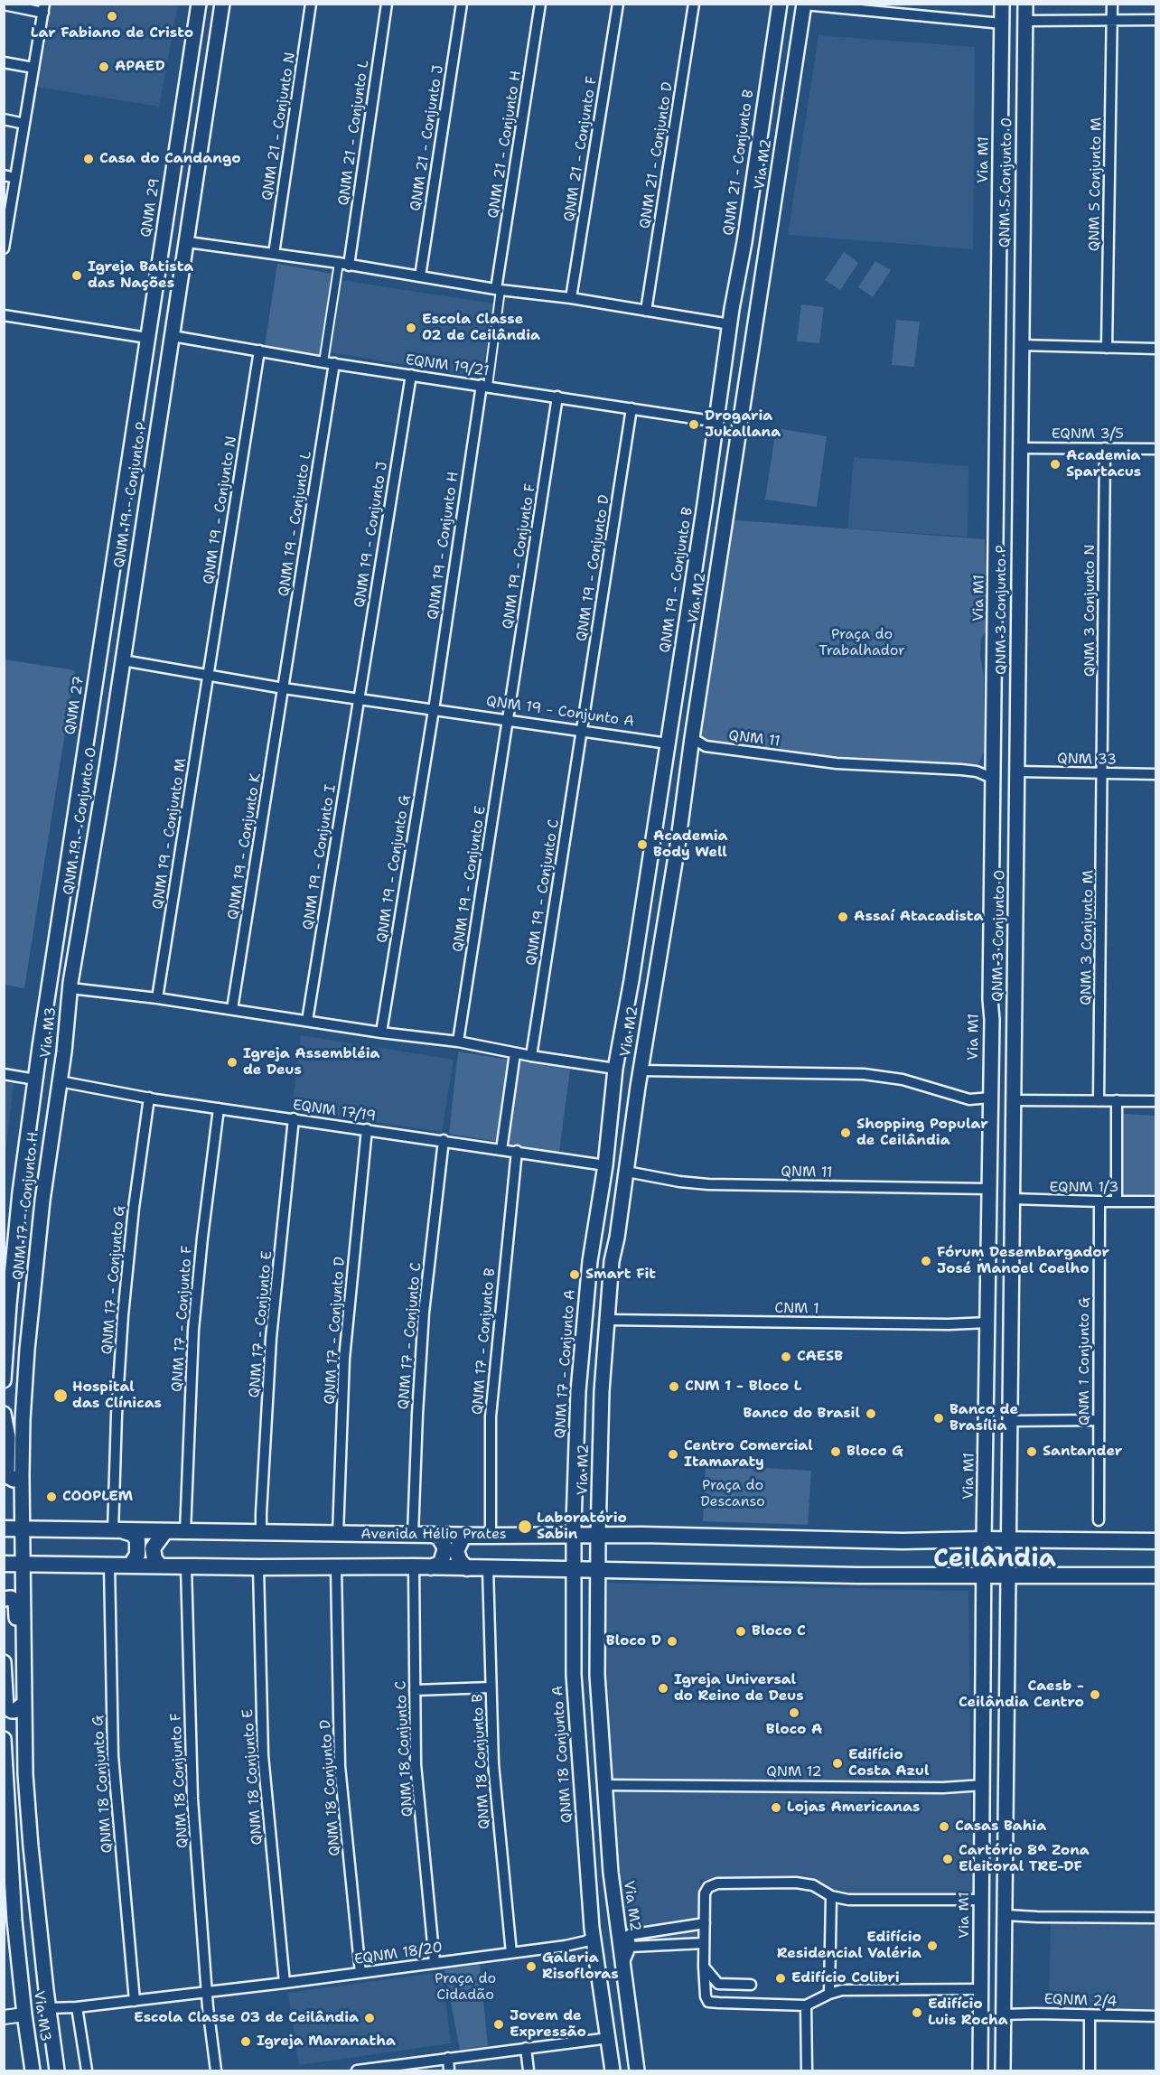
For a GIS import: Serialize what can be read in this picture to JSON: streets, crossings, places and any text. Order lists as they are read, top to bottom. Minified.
{"streets":{"main road":["Via M1","QNM 21 - Conjunto B","Via M2","QNM 5 Conjunto 0","QNM 29","QNM 19 - Conjunto P","QNM 19 - Conjunto B","QNM 3 Conjunto P","QNM 27","QNM 19 - Conjunto O","QNM 3 Conjunto O","Via M3","QNM 17 - Conjunto H","QNM 17 - Conjunto A","Avenida Hélio Prates","QNM 18 Conjunto A"],"street":["QNM 21 - Conjunto N","QNM 21 - Conjunto L","QNM 21 - Conjunto J","QNM 21 - Conjunto H","QNM 21 - Conjunto F","QNM 21 - Conjunto D","QNM 5 Conjunto M","EQNM 19/21","EQNM 3/5","QNM 19 - Conjunto N","QNM 19 - Conjunto L","QNM 19 - Conjunto J","QNM 19 - Conjunto H","QNM 19 - Conjunto F","QNM 19 - Conjunto D","QNM 3 Conjunto N","QNM 19 - Conjunto A","QNM 11","QNM 33","QNM 19 - Conjunto M","QNM 19 - Conjunto K","QNM 19 - Conjunto I","QNM 19 - Conjunto G","QNM 19 - Conjunto E","QNM 19 - Conjunto C","QNM 3 Conjunto M","EQNM 17/19","EQNM 1/3","QNM 17 - Conjunto G","CNM 1","QNM 17 - Conjunto F","QNM 17 - Conjunto E","QNM 17 - Conjunto D","QNM 17 - Conjunto C","QNM 17 - Conjunto B","QNM 1 Conjunto G","QNM 18 Conjunto C","QNM 18 Conjunto B","QNM 12","QNM 18 Conjunto E","QNM 18 Conjunto F","QNM 18 Conjunto G","QNM 18 Conjunto D","EQNM 18/20","EQNM 2/4"]},"crossings":[["Via M1","QNM 11"],["Via M1","CNM 1"],["Via M1","Avenida Hélio Prates"],["Via M1","QNM 12"],["Via M2","QNM 11"],["Via M2","EQNM 17/19"],["Via M2","CNM 1"],["Via M2","QNM 17 - Conjunto A"],["Via M2","Avenida Hélio Prates"],["Via M2","QNM 12"],["QNM 29","QNM 27"],["EQNM 19/21","QNM 19 - Conjunto P"],["EQNM 19/21","QNM 19 - Conjunto N"],["EQNM 19/21","QNM 19 - Conjunto L"],["EQNM 19/21","QNM 19 - Conjunto J"],["EQNM 19/21","QNM 19 - Conjunto H"],["EQNM 19/21","QNM 19 - Conjunto F"],["EQNM 19/21","QNM 19 - Conjunto D"],["EQNM 19/21","QNM 19 - Conjunto B"],["EQNM 3/5","QNM 3 Conjunto P"],["EQNM 3/5","QNM 3 Conjunto N"],["QNM 19 - Conjunto P","QNM 19 - Conjunto A"],["QNM 19 - Conjunto P","QNM 19 - Conjunto O"],["QNM 19 - Conjunto N","QNM 19 - Conjunto A"],["QNM 19 - Conjunto N","QNM 19 - Conjunto M"],["QNM 19 - Conjunto L","QNM 19 - Conjunto A"],["QNM 19 - Conjunto L","QNM 19 - Conjunto K"],["QNM 19 - Conjunto J","QNM 19 - Conjunto A"],["QNM 19 - Conjunto J","QNM 19 - Conjunto I"],["QNM 19 - Conjunto H","QNM 19 - Conjunto A"],["QNM 19 - Conjunto H","QNM 19 - Conjunto G"],["QNM 19 - Conjunto F","QNM 19 - Conjunto A"],["QNM 19 - Conjunto F","QNM 19 - Conjunto E"],["QNM 19 - Conjunto D","QNM 19 - Conjunto A"],["QNM 19 - Conjunto D","QNM 19 - Conjunto C"],["QNM 19 - Conjunto B","QNM 19 - Conjunto A"],["QNM 3 Conjunto P","QNM 33"],["QNM 3 Conjunto P","QNM 3 Conjunto O"],["QNM 3 Conjunto N","QNM 33"],["QNM 3 Conjunto N","QNM 3 Conjunto M"],["QNM 19 - Conjunto A","QNM 19 - Conjunto O"],["QNM 19 - Conjunto A","QNM 19 - Conjunto M"],["QNM 19 - Conjunto A","QNM 19 - Conjunto K"],["QNM 19 - Conjunto A","QNM 19 - Conjunto I"],["QNM 19 - Conjunto A","QNM 19 - Conjunto G"],["QNM 19 - Conjunto A","QNM 19 - Conjunto E"],["QNM 19 - Conjunto A","QNM 19 - Conjunto C"],["QNM 33","QNM 3 Conjunto O"],["QNM 33","QNM 3 Conjunto M"],["QNM 19 - Conjunto O","Via M3"],["Via M3","EQNM 17/19"],["Via M3","QNM 17 - Conjunto H"],["Via M3","EQNM 18/20"],["EQNM 17/19","QNM 17 - Conjunto H"],["EQNM 17/19","QNM 17 - Conjunto G"],["EQNM 17/19","QNM 17 - Conjunto F"],["EQNM 17/19","QNM 17 - Conjunto E"],["EQNM 17/19","QNM 17 - Conjunto D"],["EQNM 17/19","QNM 17 - Conjunto C"],["EQNM 17/19","QNM 17 - Conjunto B"],["EQNM 17/19","QNM 17 - Conjunto A"],["EQNM 1/3","QNM 1 Conjunto G"],["QNM 17 - Conjunto H","Avenida Hélio Prates"],["QNM 17 - Conjunto G","Avenida Hélio Prates"],["QNM 17 - Conjunto F","Avenida Hélio Prates"],["QNM 17 - Conjunto E","Avenida Hélio Prates"],["QNM 17 - Conjunto D","Avenida Hélio Prates"],["QNM 17 - Conjunto C","Avenida Hélio Prates"],["QNM 17 - Conjunto B","Avenida Hélio Prates"],["QNM 17 - Conjunto A","Avenida Hélio Prates"],["QNM 18 Conjunto C","EQNM 18/20"],["QNM 18 Conjunto A","EQNM 18/20"],["QNM 18 Conjunto B","EQNM 18/20"],["QNM 18 Conjunto E","EQNM 18/20"],["QNM 18 Conjunto F","EQNM 18/20"],["QNM 18 Conjunto G","EQNM 18/20"],["QNM 18 Conjunto D","EQNM 18/20"]],"districts":["Ceilândia"],"parks":["Praça do Trabalhador","Praça do Descanso","Praça do Cidadão"],"places":["Lar Fabiano de Cristo","APAED","Casa do Candango","Igreja Batista das Nações","Escola Classe 02 de Ceilândia","Drogaria Jukallana","Academia Spartacus","Academia Body Well","Assaí Atacadista","Igreja Assembléia de Deus","Shopping Popular de Ceilândia","Fórum Desembargador José Manoel Coelho","Smart Fit","CAESB","CNM 1 - Bloco L","Hospital das Clínicas","Banco do Brasil","Banco de Brasília","Bloco G","Santander","Centro Comercial Itamaraty","COOPLEM","Laboratório Sabin","Bloco C","Bloco D","Igreja Universal do Reino de Deus","Caesb - Ceilândia Centro","Bloco A","Edifício Costa Azul","Lojas Americanas","Casas Bahia","Cartório 8ª Zona Eleitoral TRE-DF","Edifício Residencial Valéria","Galeria Risofloras","Edifício Colibri","Edifício Luis Rocha","Escola Classe 03 de Ceilândia","Jovem de Expressão","Igreja Maranatha"]}
